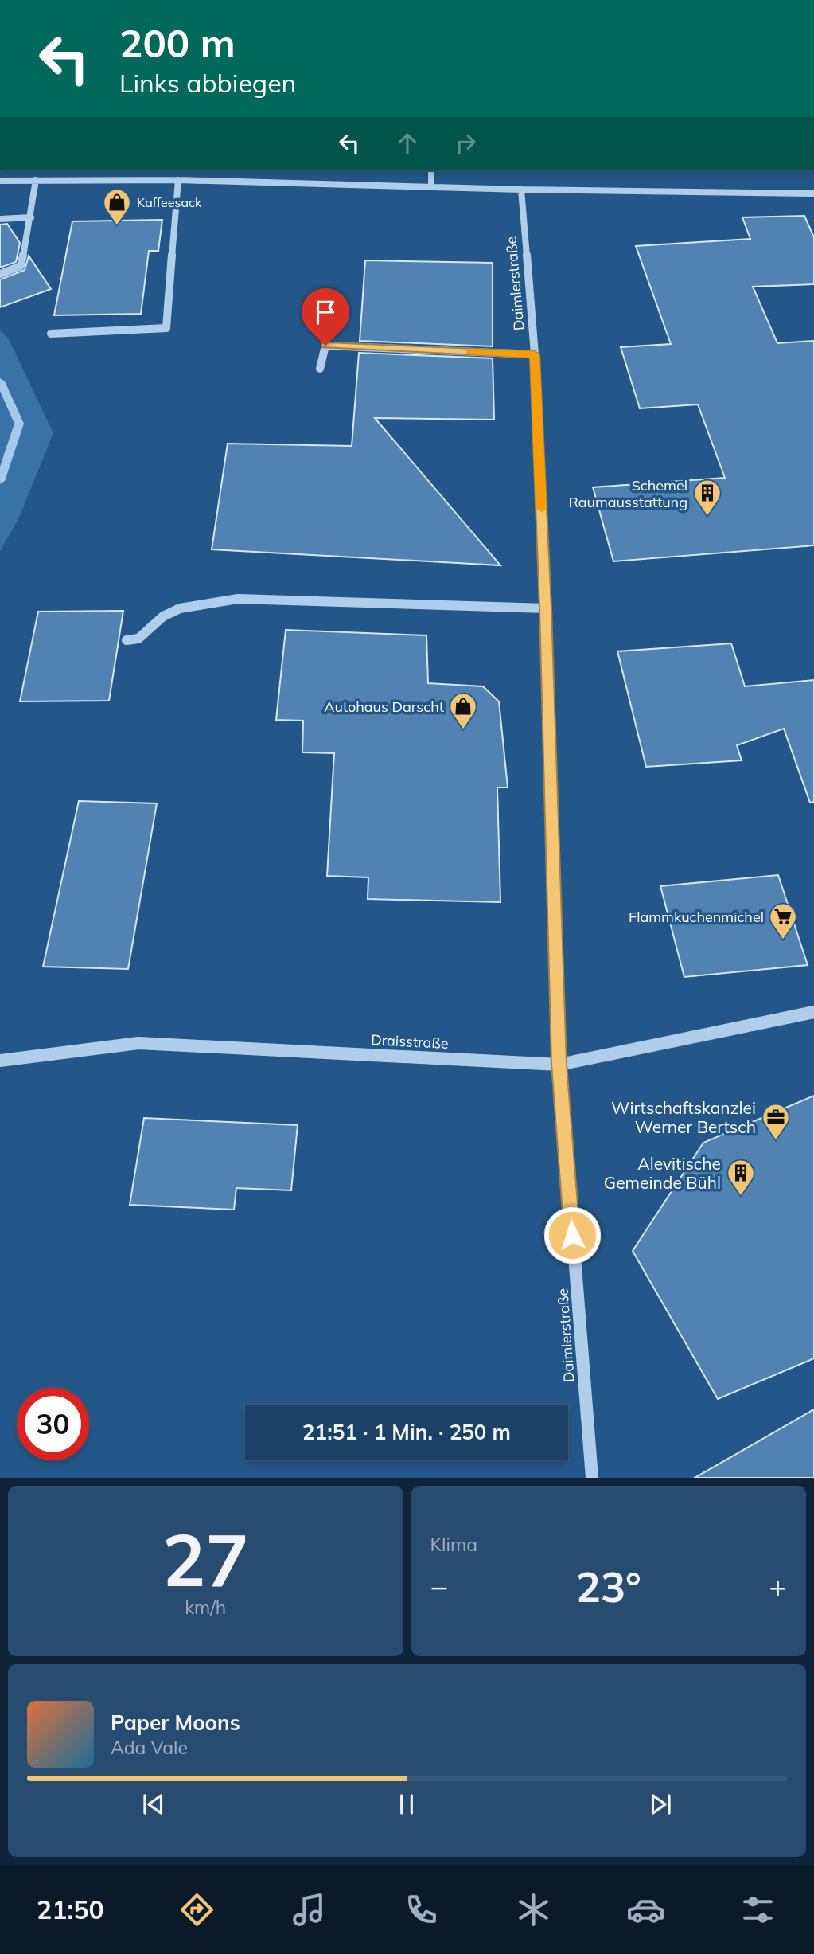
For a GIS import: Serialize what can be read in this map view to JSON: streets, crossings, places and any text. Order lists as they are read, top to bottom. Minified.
{"streets":{"street":["Daimlerstraße","Draisstraße"]},"crossings":[["Daimlerstraße","Draisstraße"]],"places":{"shop":["Kaffeesack","Autohaus Darscht"],"building":["Schemel Raumausstattung","Alevitische Gemeinde Bühl"],"supermarket":["Flammkuchenmichel"],"office":["Wirtschaftskanzlei Werner Bertsch"]},"page":{"turn":["200 m","Links abbiegen"],"limit":"30","trip":"21:51 · 1 Min. · 250 m","tile":[["27","km/h"],"Klima"],"heat":["−","23°","+"],"song":["Paper Moons","Ada Vale"],"tabs":"21:50"}}
